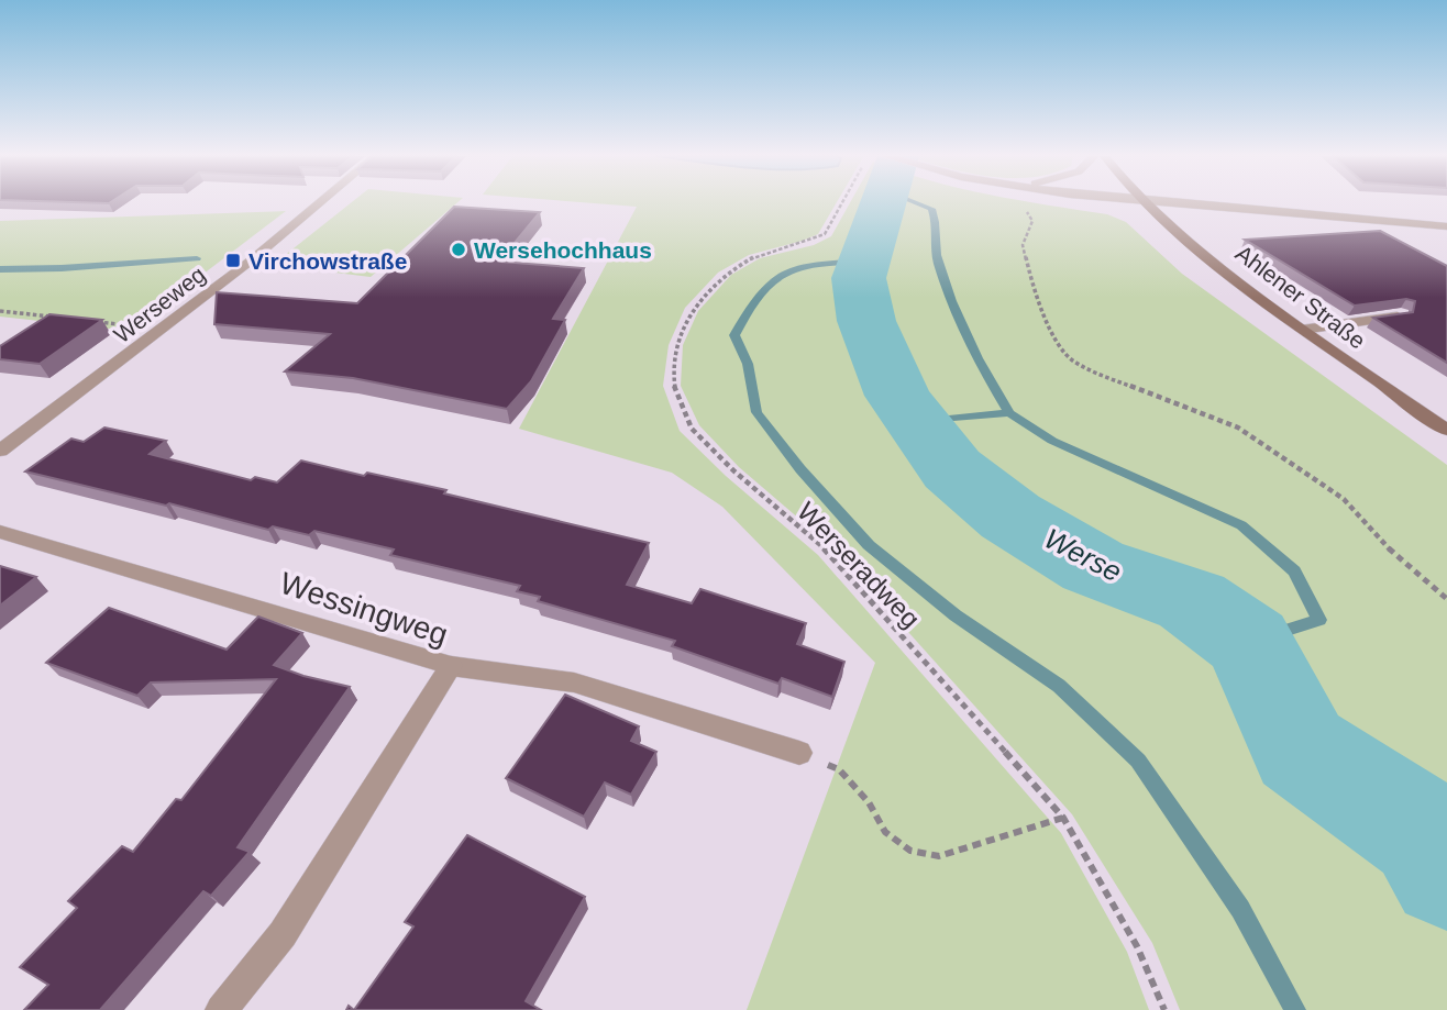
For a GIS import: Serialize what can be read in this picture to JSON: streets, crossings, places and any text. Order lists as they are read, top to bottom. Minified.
{"streets":{"main road":["Ahlener Straße"],"street":["Werseweg","Wessingweg"],"path":["Werseradweg"]},"water":["Werse"],"places":{"other":["Wersehochhaus"],"transit":["Virchowstraße"]}}
